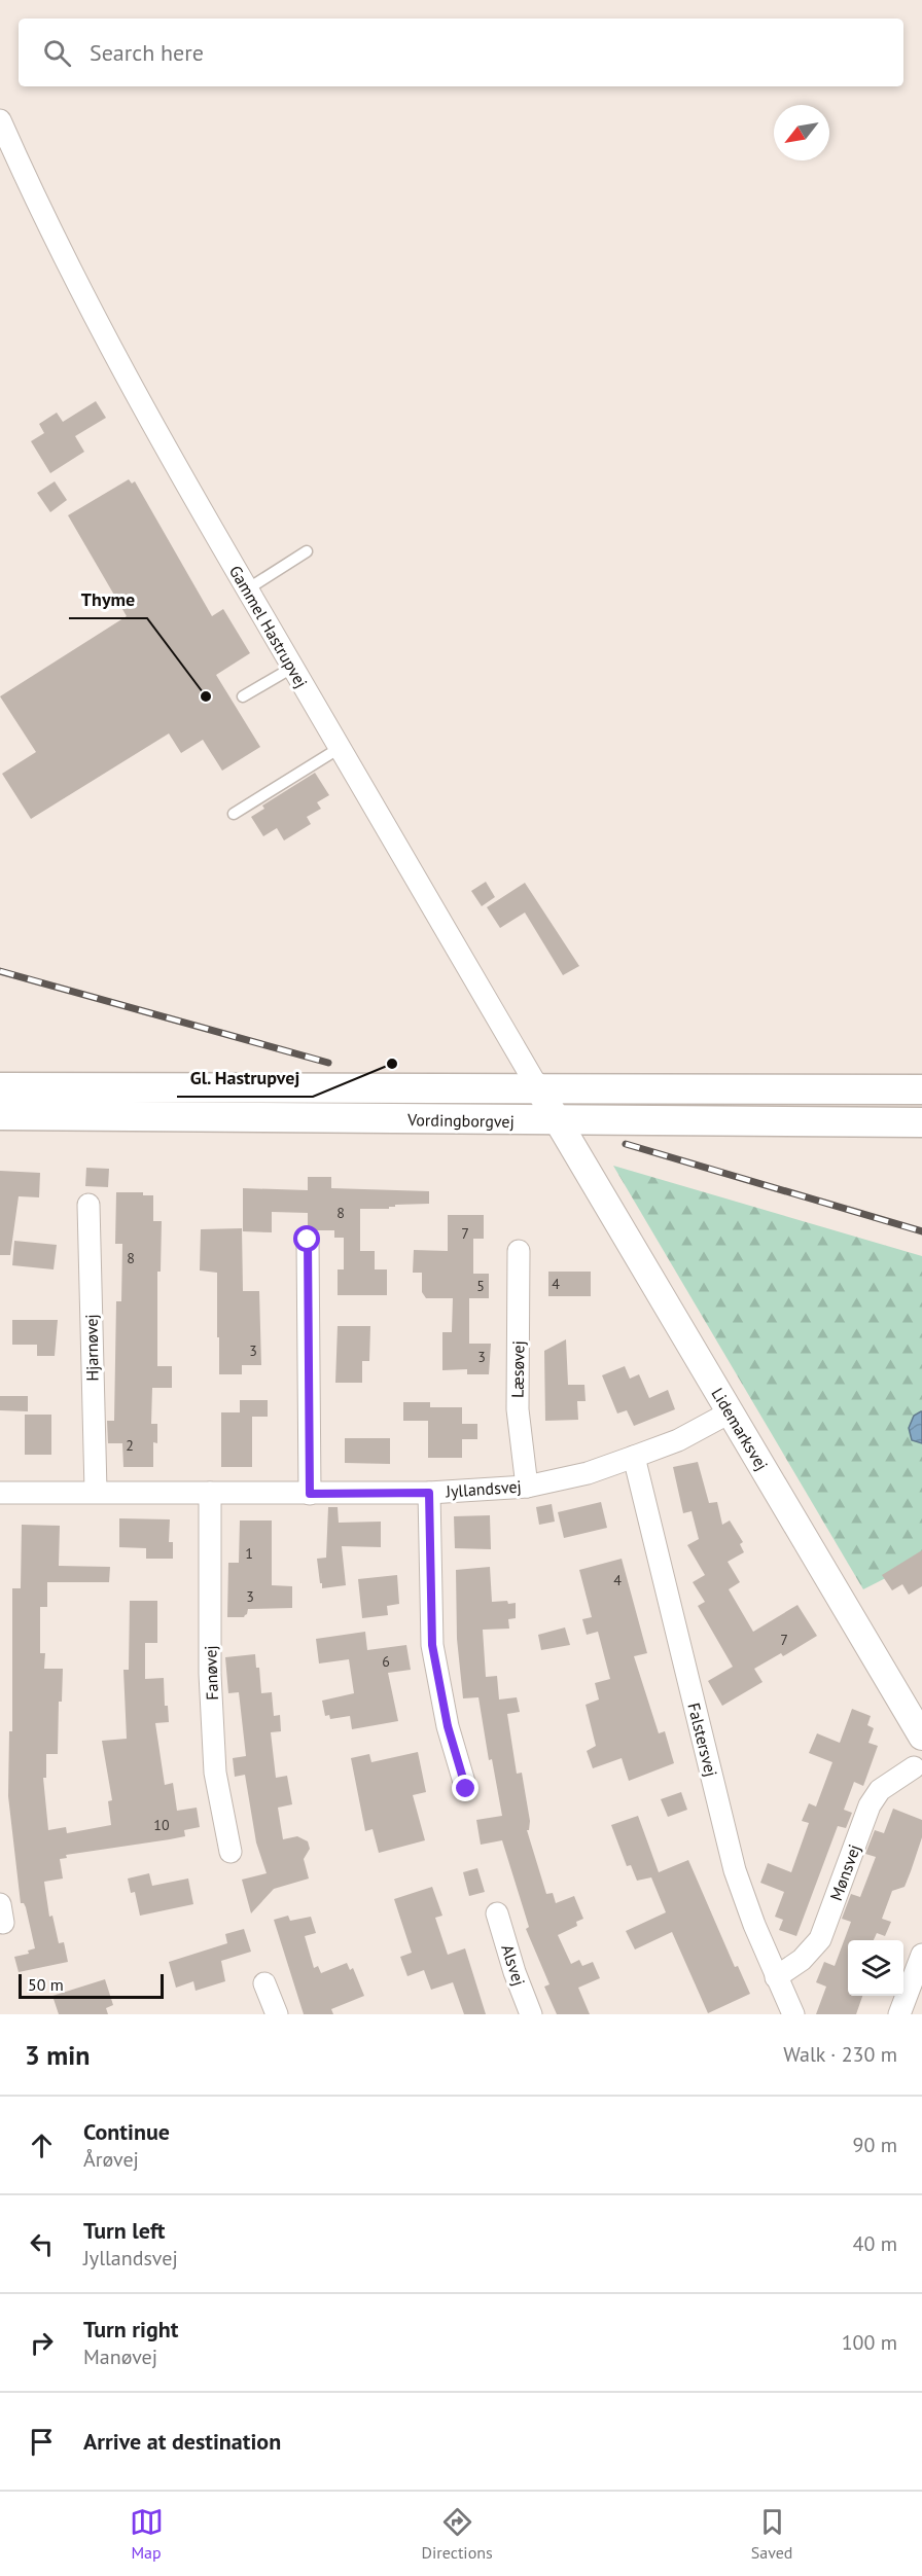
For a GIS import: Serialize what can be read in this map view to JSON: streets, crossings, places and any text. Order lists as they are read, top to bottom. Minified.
{"streets":{"main road":["Vordingborgvej"],"street":["Gammel Hastrupvej","Hjarnøvej","Læsøvej","Lidemarksvej","Jyllandsvej","Fanøvej","Falstersvej","Mønsvej","Alsvej"]},"crossings":[["Gammel Hastrupvej","Vordingborgvej"],["Gammel Hastrupvej","Lidemarksvej"],["Vordingborgvej","Lidemarksvej"],["Hjarnøvej","Jyllandsvej"],["Læsøvej","Jyllandsvej"],["Lidemarksvej","Jyllandsvej"],["Jyllandsvej","Fanøvej"],["Jyllandsvej","Falstersvej"],["Falstersvej","Mønsvej"]],"places":["Thyme","Gl. Hastrupvej"],"house_numbers":["8","7","8","4","5","3","3","2","1","4","3","7","6","10"],"scale_bar":"50 m","north":"bottom left","page":{"search":"Search here","scale":"50 m","heading":["3 min","Walk · 230 m"],"list":[["Continue","Årøvej","90 m"],["Turn left","Jyllandsvej","40 m"],["Turn right","Manøvej","100 m"],"Arrive at destination"],"nav":["Map","Directions","Saved"]}}
